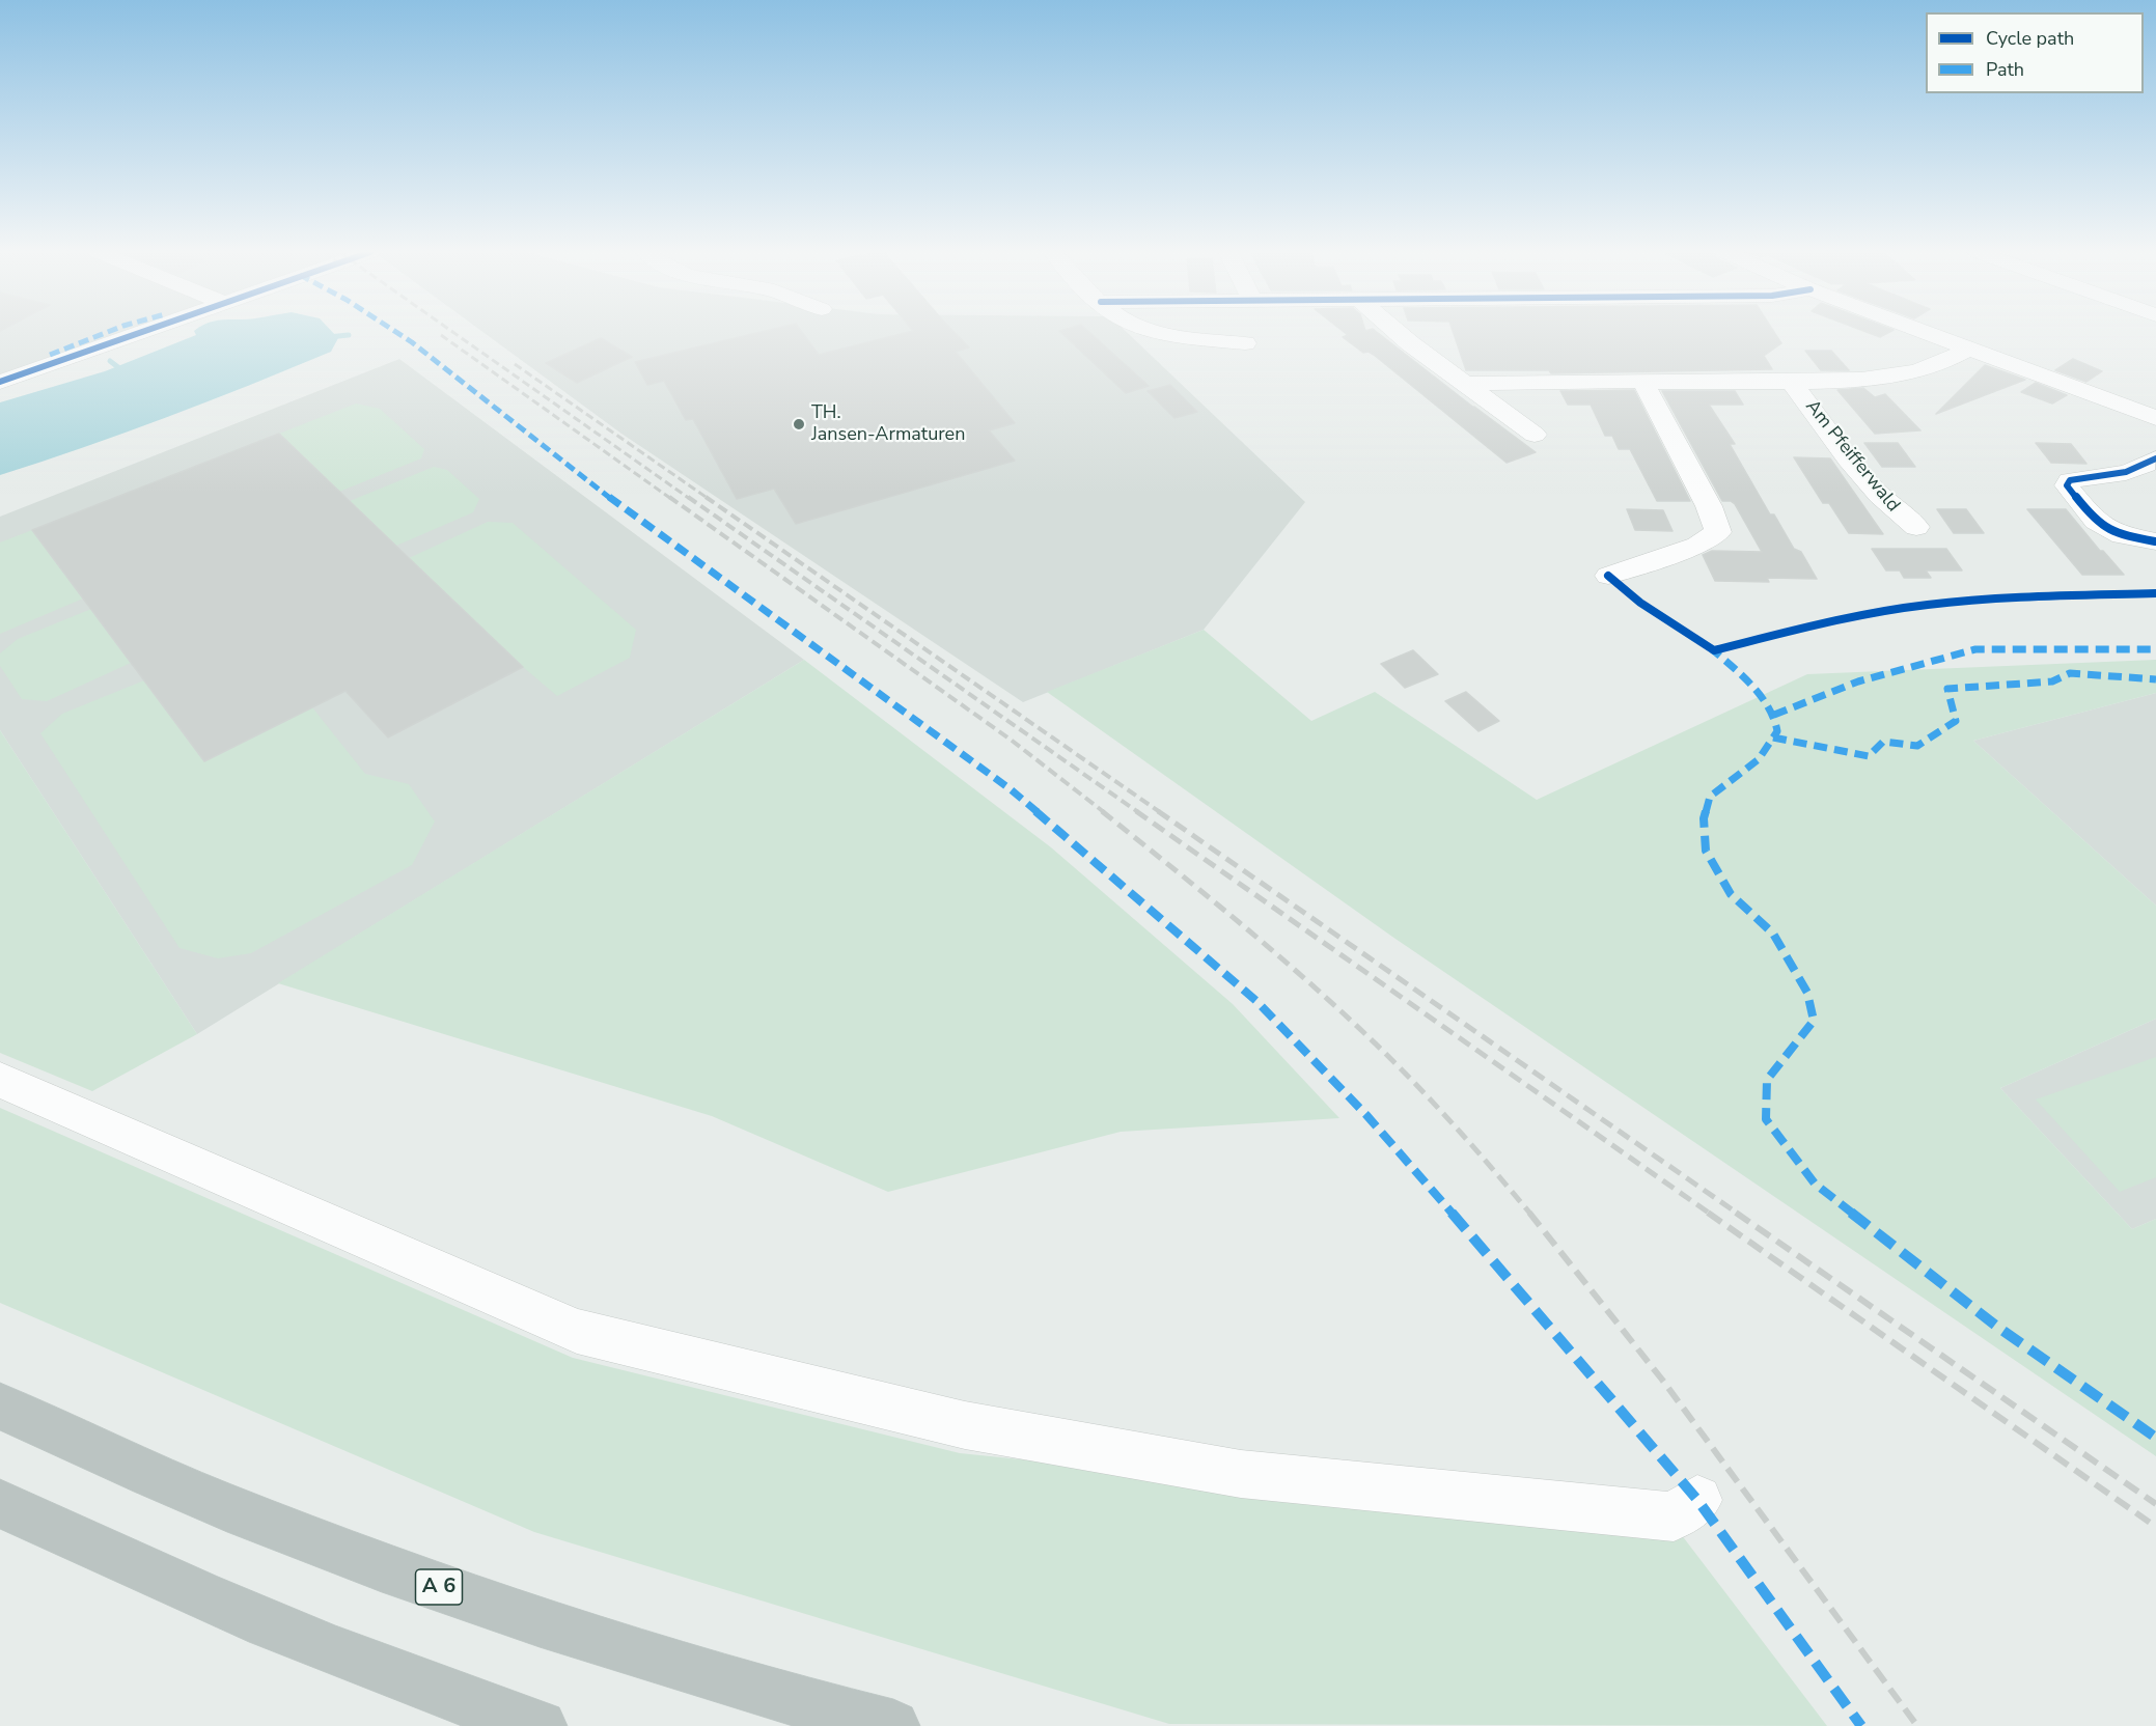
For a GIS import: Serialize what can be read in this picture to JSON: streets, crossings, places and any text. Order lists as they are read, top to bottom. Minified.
{"streets":{"highway":["A 6"],"street":["Am Pfeifferwald"]},"places":["TH. Jansen-Armaturen"],"legend":["Cycle path","Path"]}
